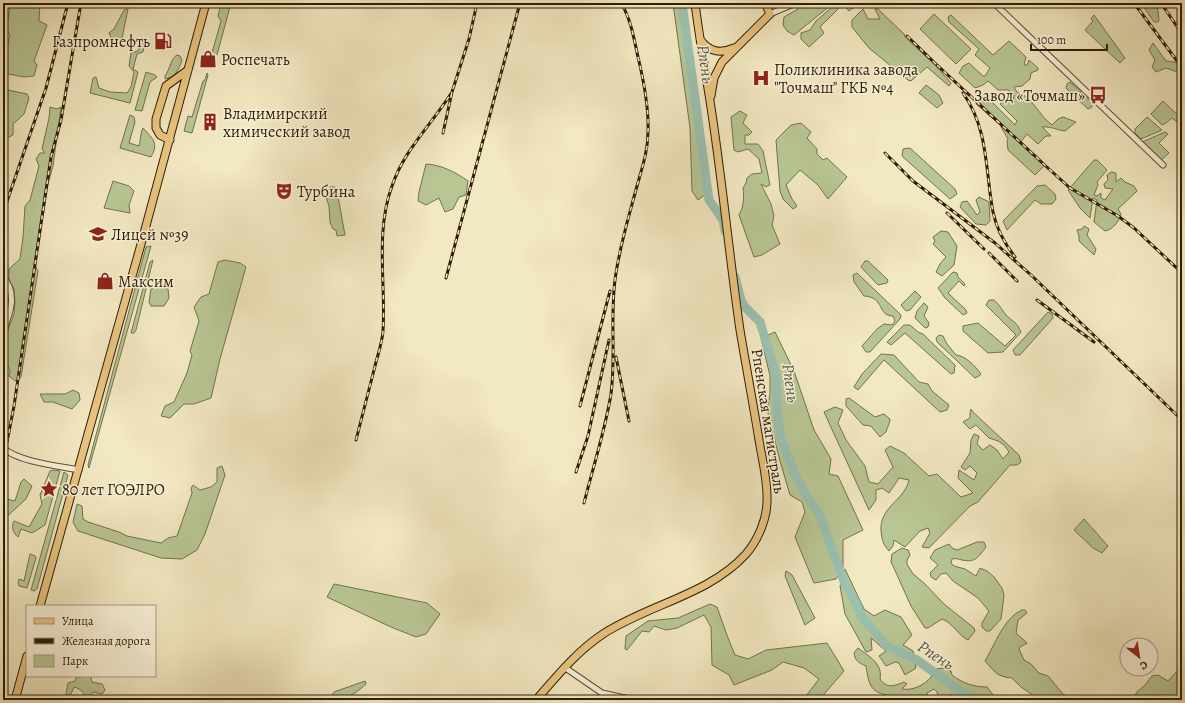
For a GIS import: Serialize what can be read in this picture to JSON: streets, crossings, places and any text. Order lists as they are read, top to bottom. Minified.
{"streets":{"main road":["Рпенская магистраль"]},"water":["Рпень"],"places":{"fuel station":["Газпромнефть"],"shop":["Роспечать","Максим"],"hospital":["Поликлиника завода \"Точмаш\" ГКБ №4"],"bus stop":["Завод «Точмаш»"],"building":["Владимирский химический завод"],"theatre":["Турбина"],"school or university":["Лицей №39"],"place":["80 лет ГОЭЛРО"]},"legend":["Улица","Железная дорога","Парк"],"scale_bar":"100 m","north":"bottom right"}
